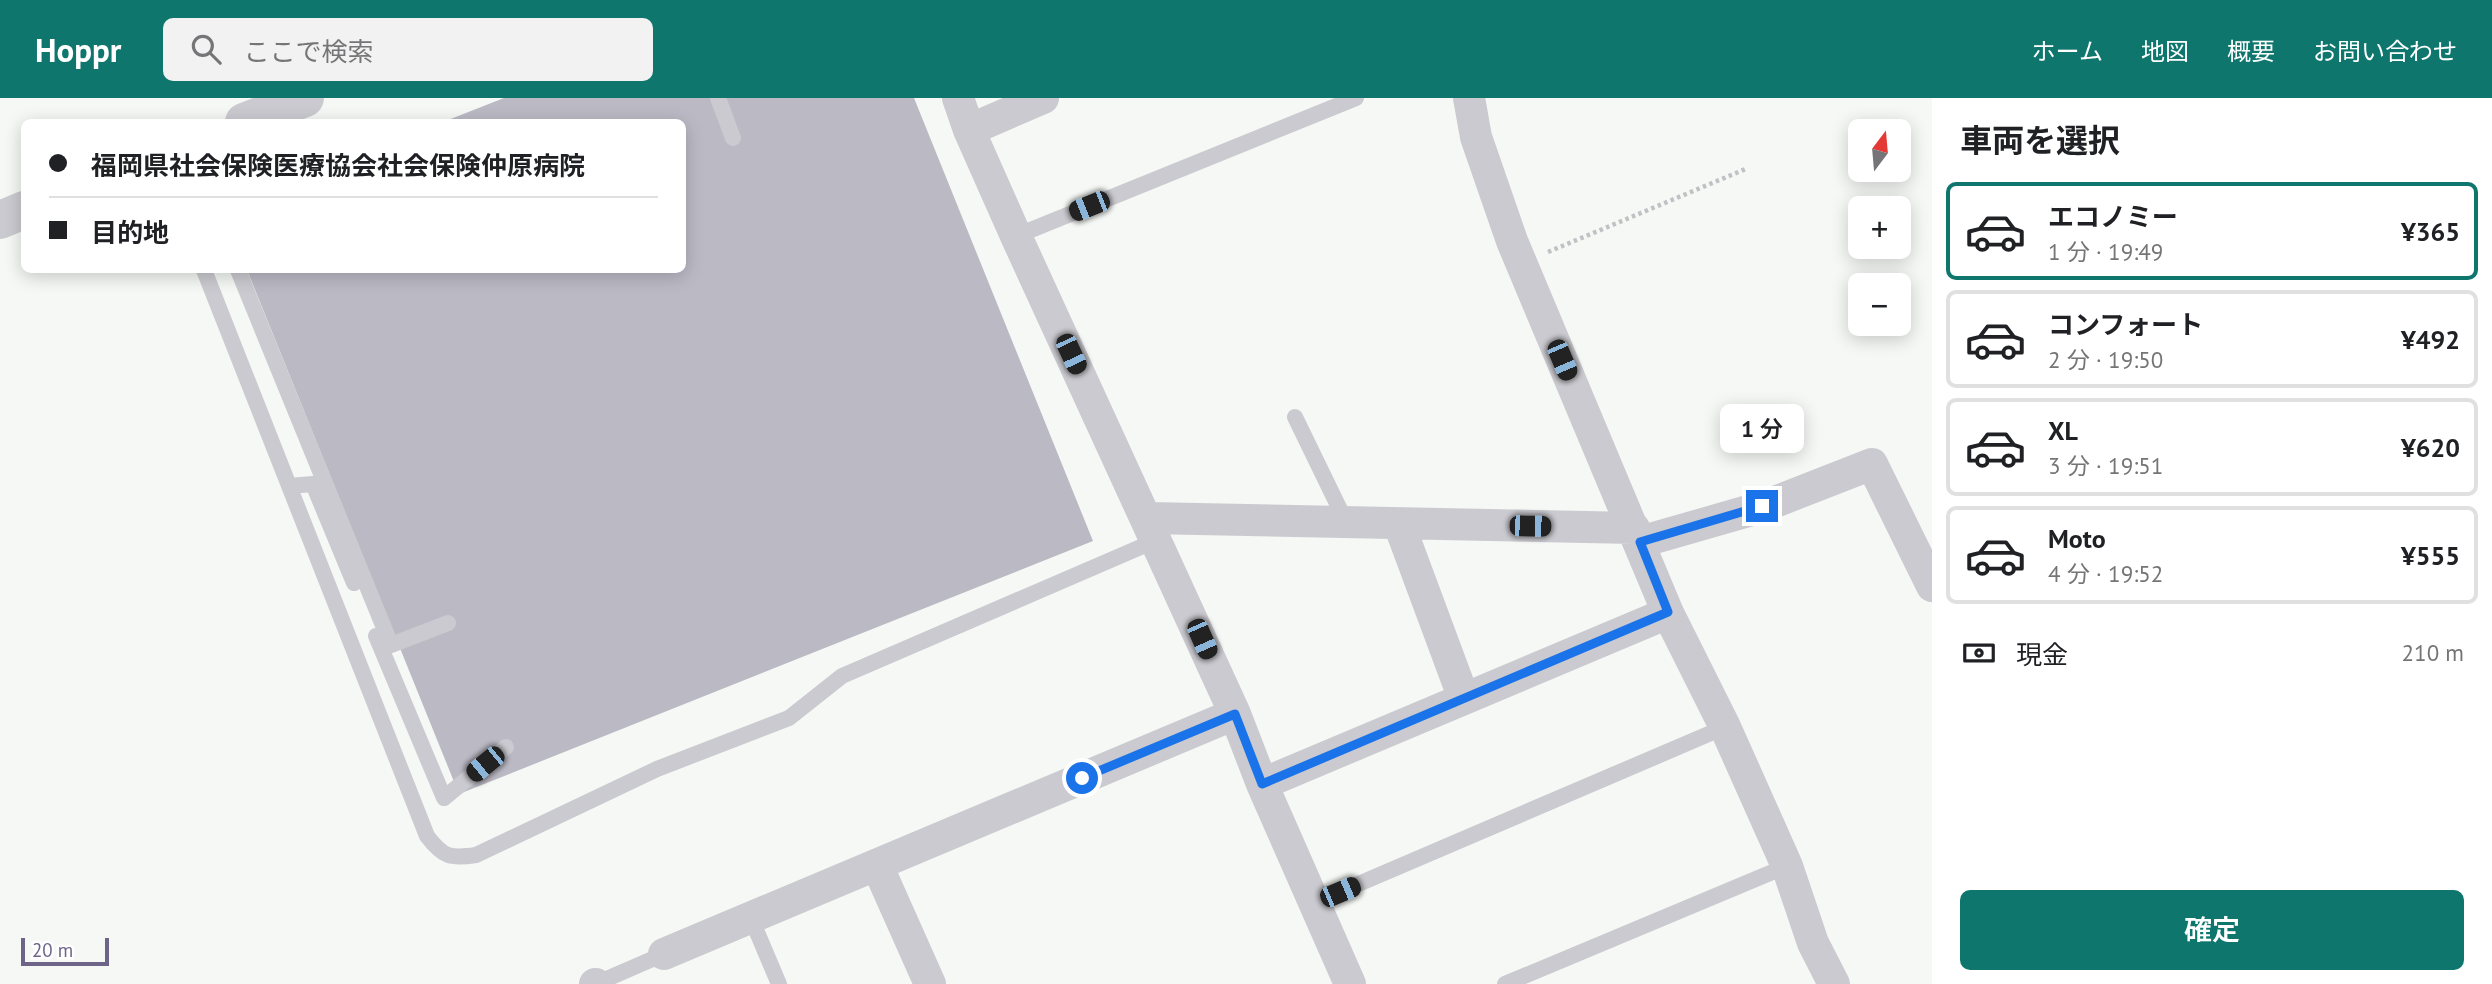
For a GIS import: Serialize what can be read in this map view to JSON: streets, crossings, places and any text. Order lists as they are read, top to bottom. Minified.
{"scale_bar":"20 m","north":"top","page":{"header":"Hoppr","search":"ここで検索","nav":["ホーム","地図","概要","お問い合わせ"],"heading":"車両を選択","map_buttons":["+","−"],"banner":["福岡県社会保険医療協会社会保険仲原病院","目的地"],"list":[{"name":"エコノミー","note":"1 分 · 19:49","value":"¥365"},{"name":"コンフォート","note":"2 分 · 19:50","value":"¥492"},{"name":"XL","note":"3 分 · 19:51","value":"¥620"},{"name":"Moto","note":"4 分 · 19:52","value":"¥555"}],"bubble":"1 分","pay":["現金","210 m"],"buttons":"確定","scale":"20 m"}}
